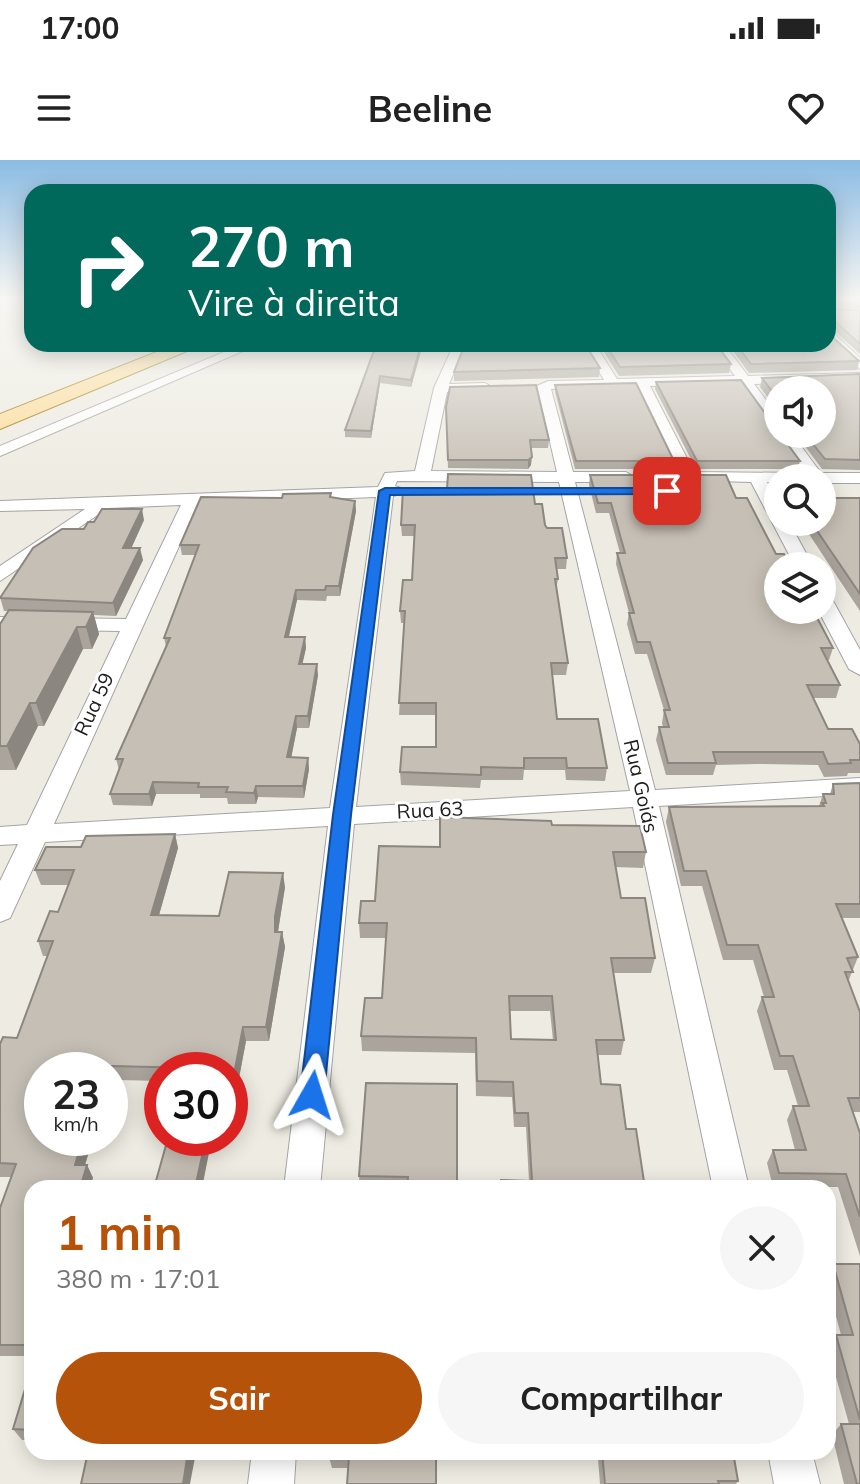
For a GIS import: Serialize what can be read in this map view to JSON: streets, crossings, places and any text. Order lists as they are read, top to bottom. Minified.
{"streets":{"street":["Rua 59","Rua Goiás","Rua 63"]},"crossings":[["Rua 59","Rua 63"],["Rua Goiás","Rua 63"]],"page":{"status":"17:00","header":"Beeline","turn":["270 m","Vire à direita"],"speed":"23 km/h","limit":"30","heading":["1 min","380 m · 17:01"],"buttons":["Sair","Compartilhar"]}}
